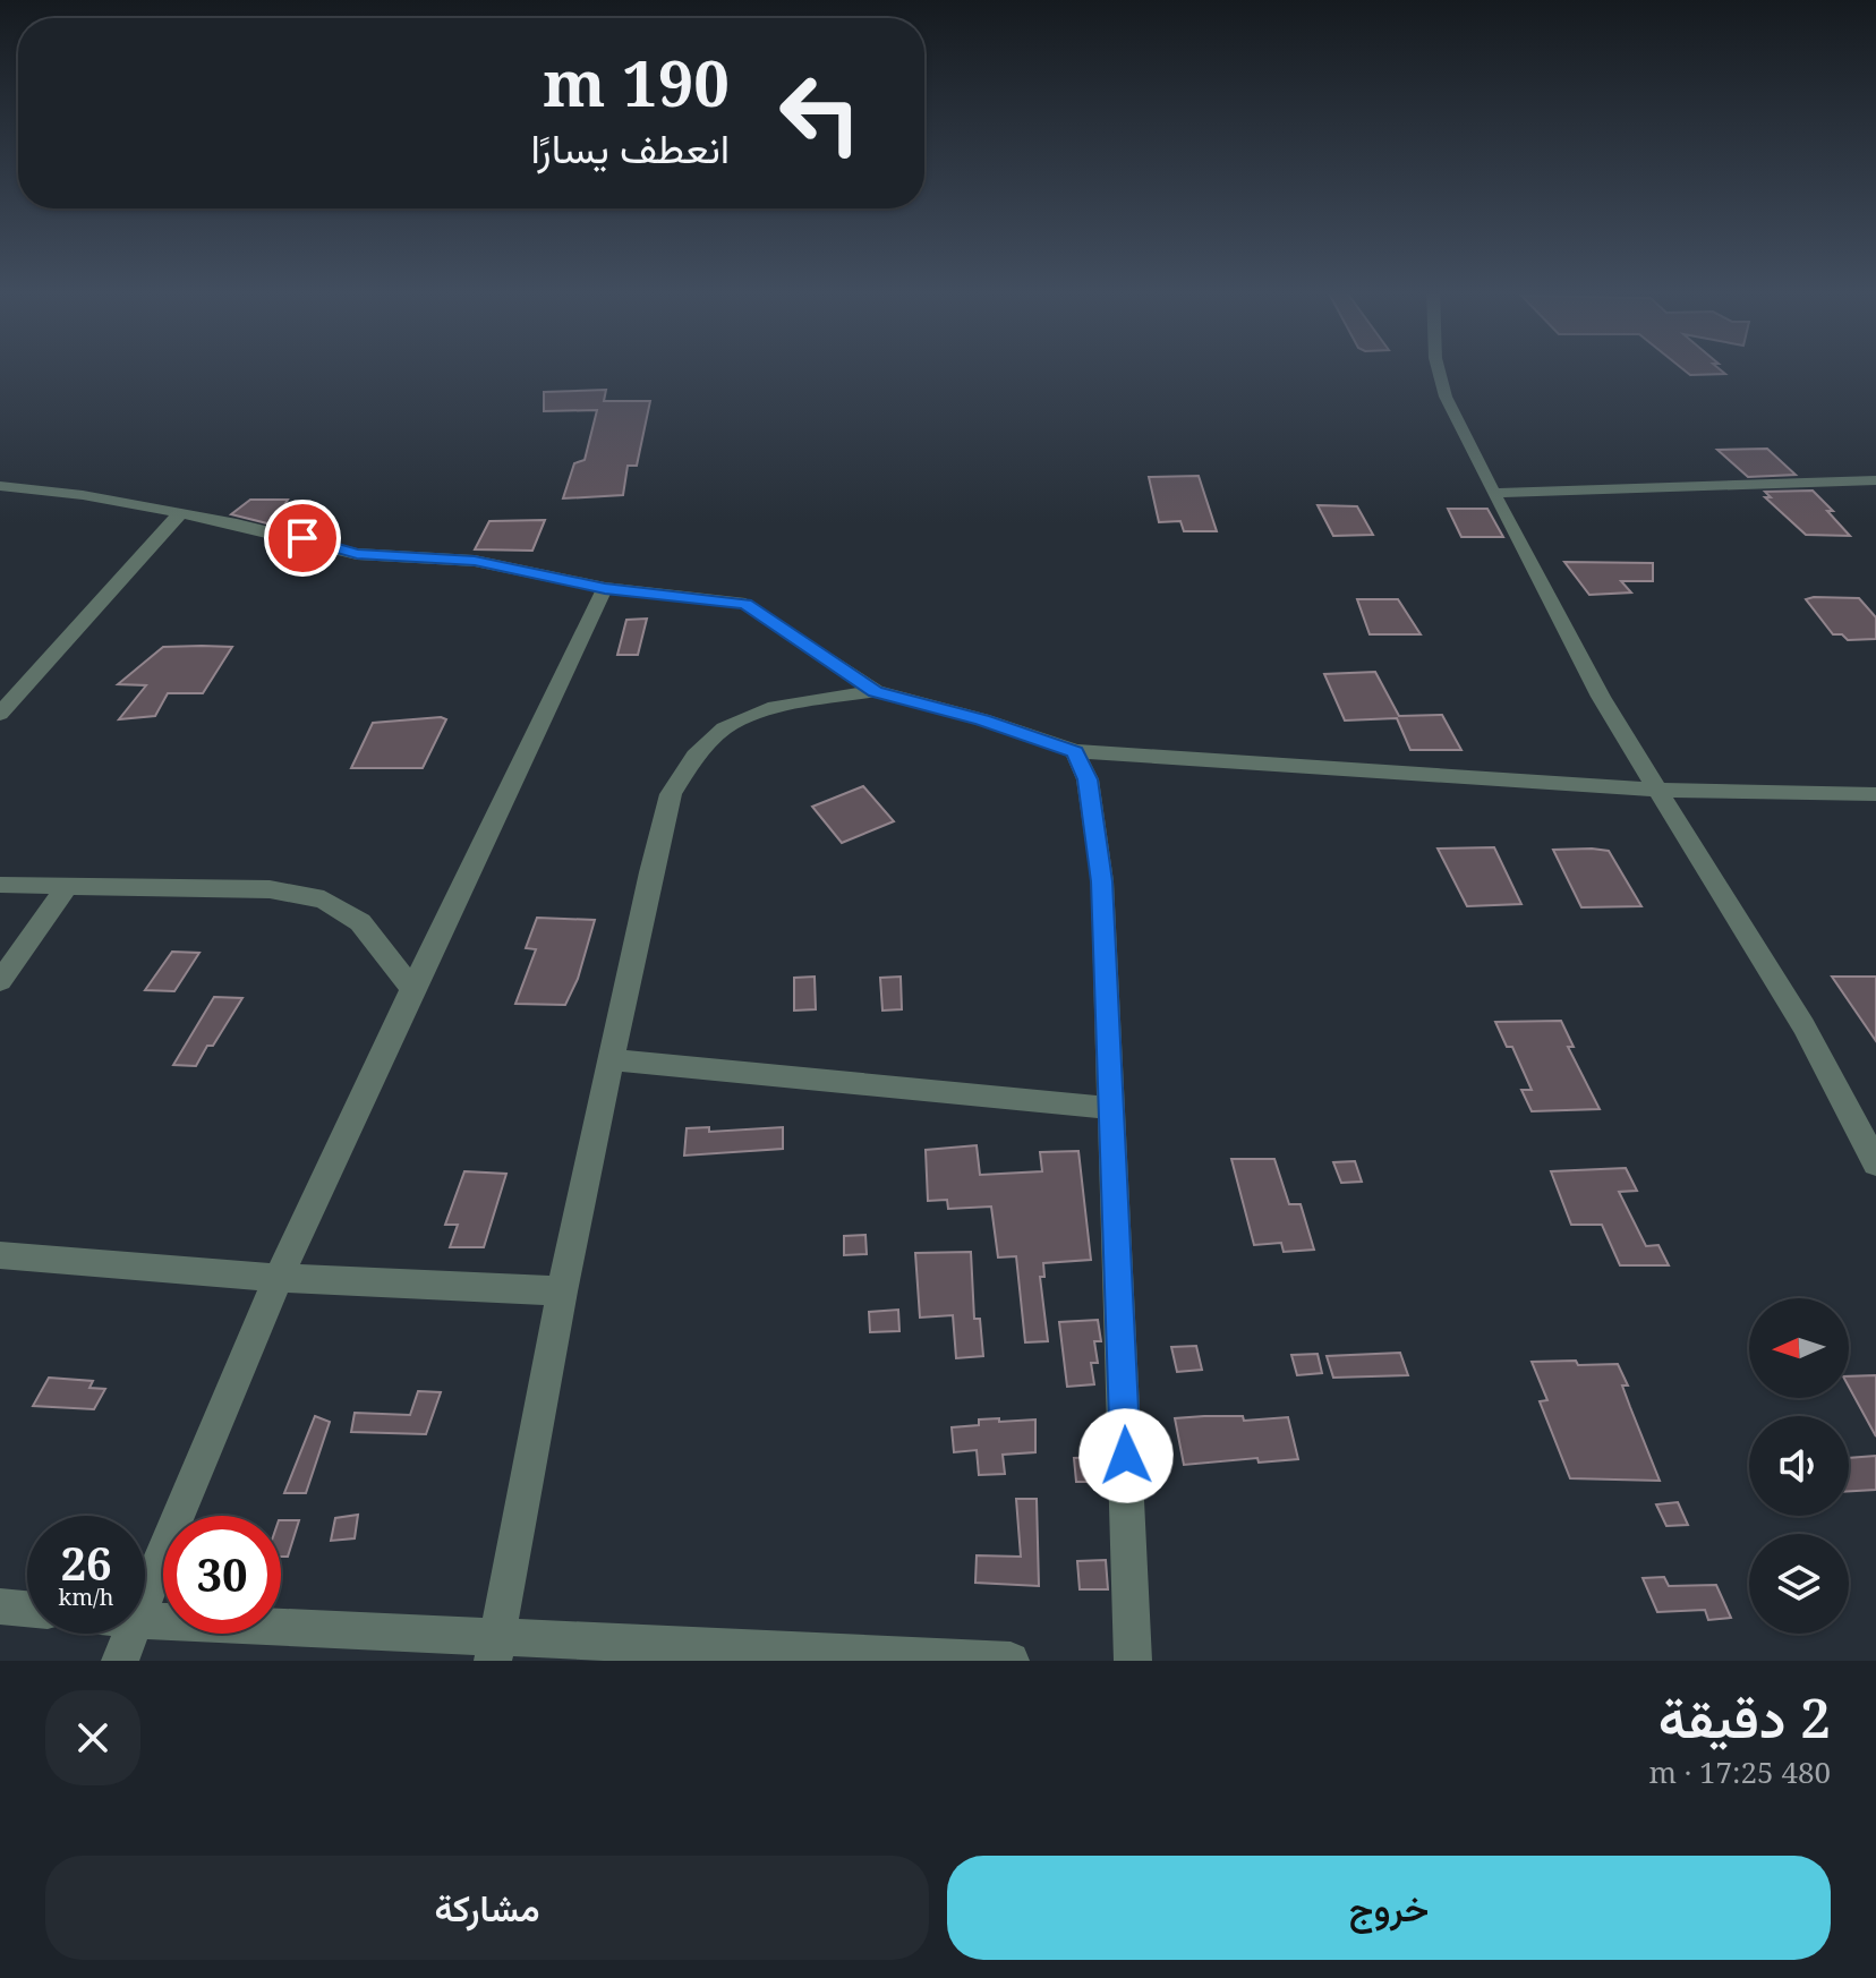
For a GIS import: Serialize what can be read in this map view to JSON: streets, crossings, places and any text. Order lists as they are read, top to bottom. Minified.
{"north":"left","page":{"turn":["190 m","انعطف يسارًا"],"speed":"26 km/h","limit":"30","heading":["2 دقيقة","480 m · 17:25"],"buttons":["خروج","مشاركة"]}}
